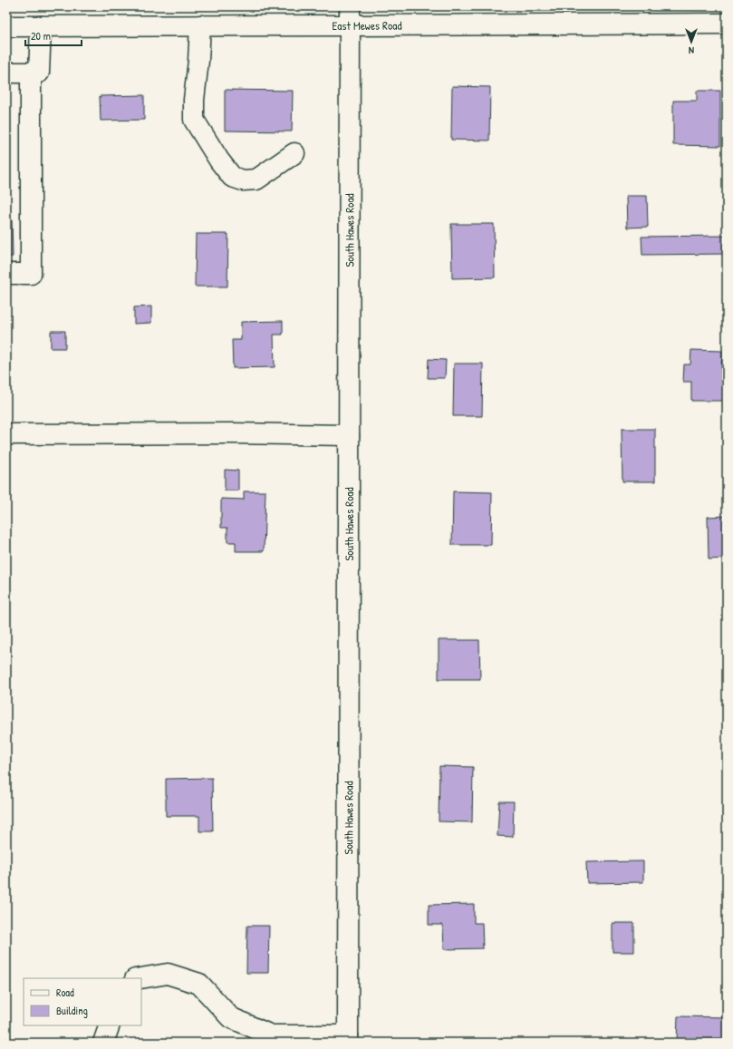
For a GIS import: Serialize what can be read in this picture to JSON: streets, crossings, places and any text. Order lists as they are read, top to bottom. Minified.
{"streets":{"main road":["East Mewes Road","South Hawes Road"]},"crossings":[["East Mewes Road","South Hawes Road"]],"legend":["Road","Building"],"scale_bar":"20 m","north":"bottom"}
